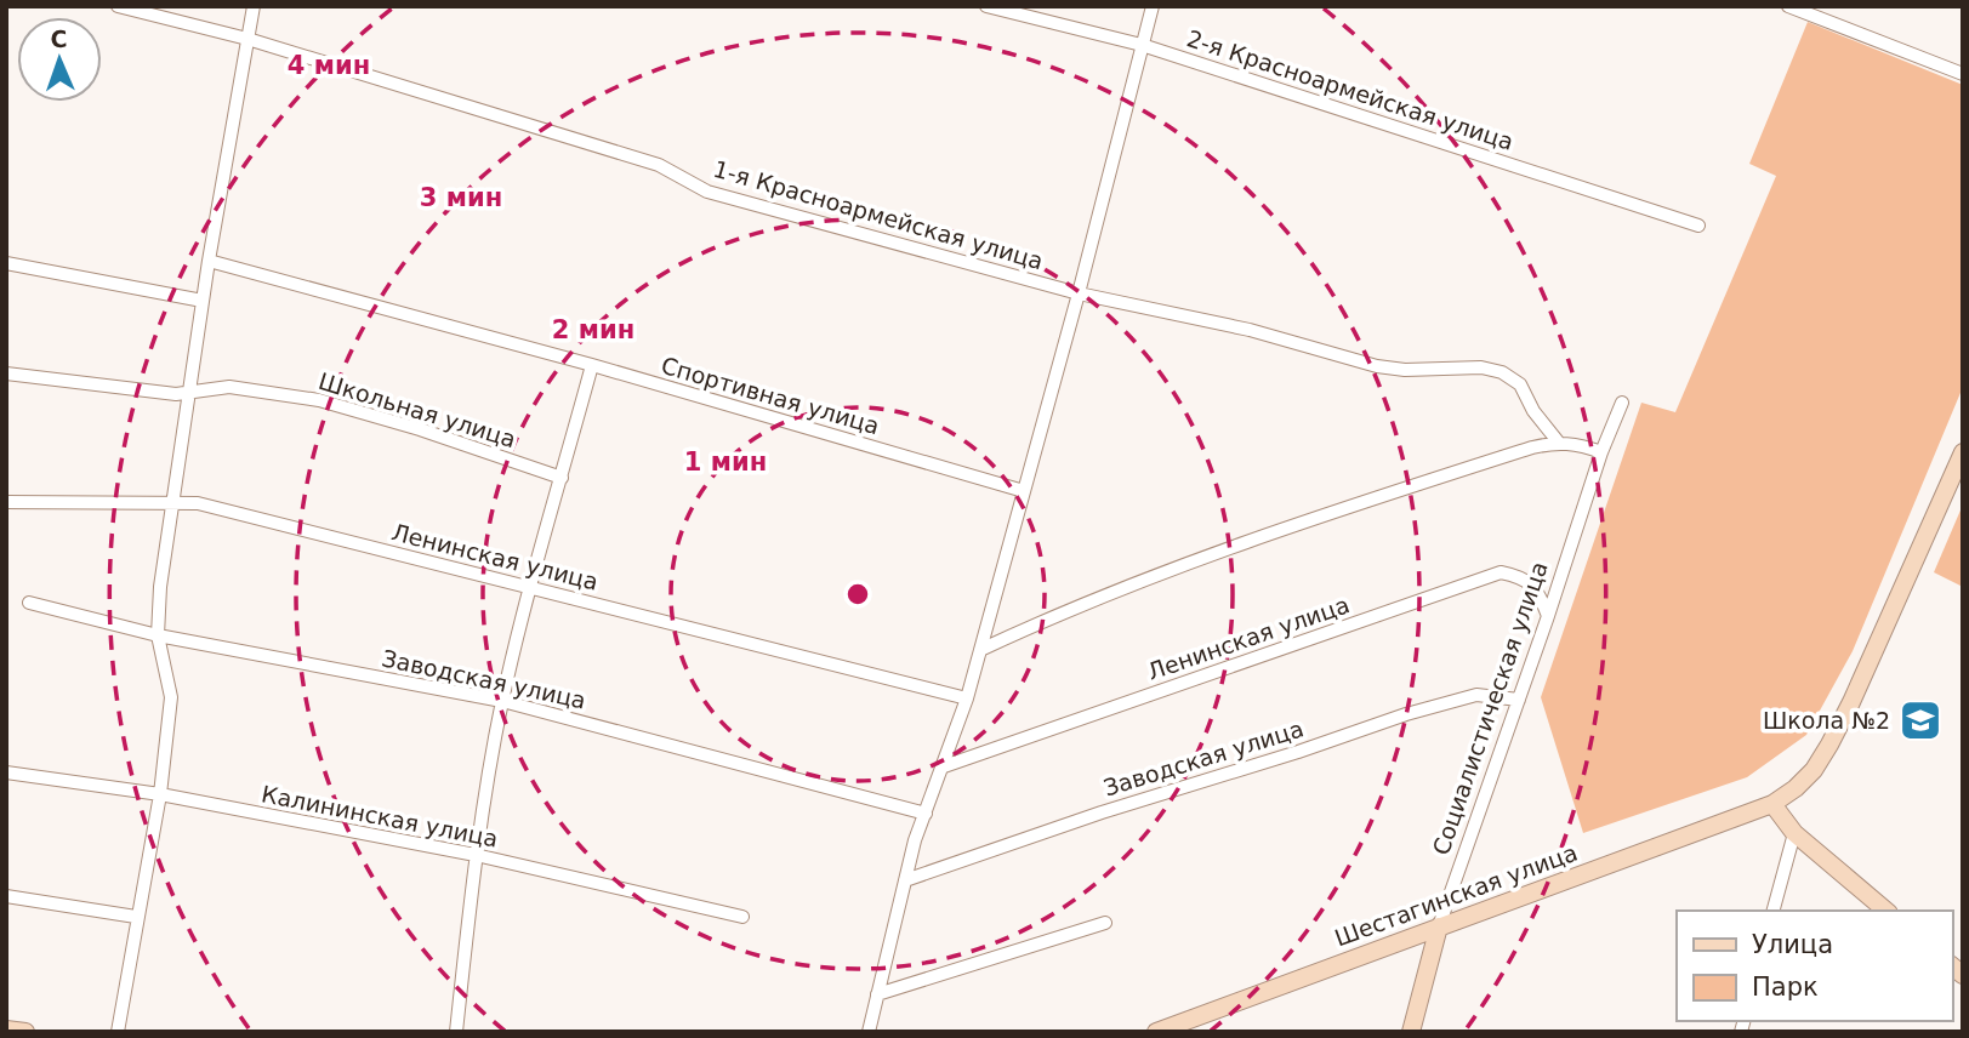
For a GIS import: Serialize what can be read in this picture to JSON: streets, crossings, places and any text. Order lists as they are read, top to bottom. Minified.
{"streets":{"main road":["Социалистическая улица","Шестагинская улица"],"street":["2-я Красноармейская улица","1-я Красноармейская улица","Спортивная улица","Школьная улица","Ленинская улица","Заводская улица","Калининская улица"]},"crossings":[["Ленинская улица","Социалистическая улица"],["Заводская улица","Социалистическая улица"],["Социалистическая улица","Шестагинская улица"]],"places":{"school or university":["Школа №2"]},"legend":["Улица","Парк"],"north":"top","rings":["4 мин","3 мин","2 мин","1 мин"]}
